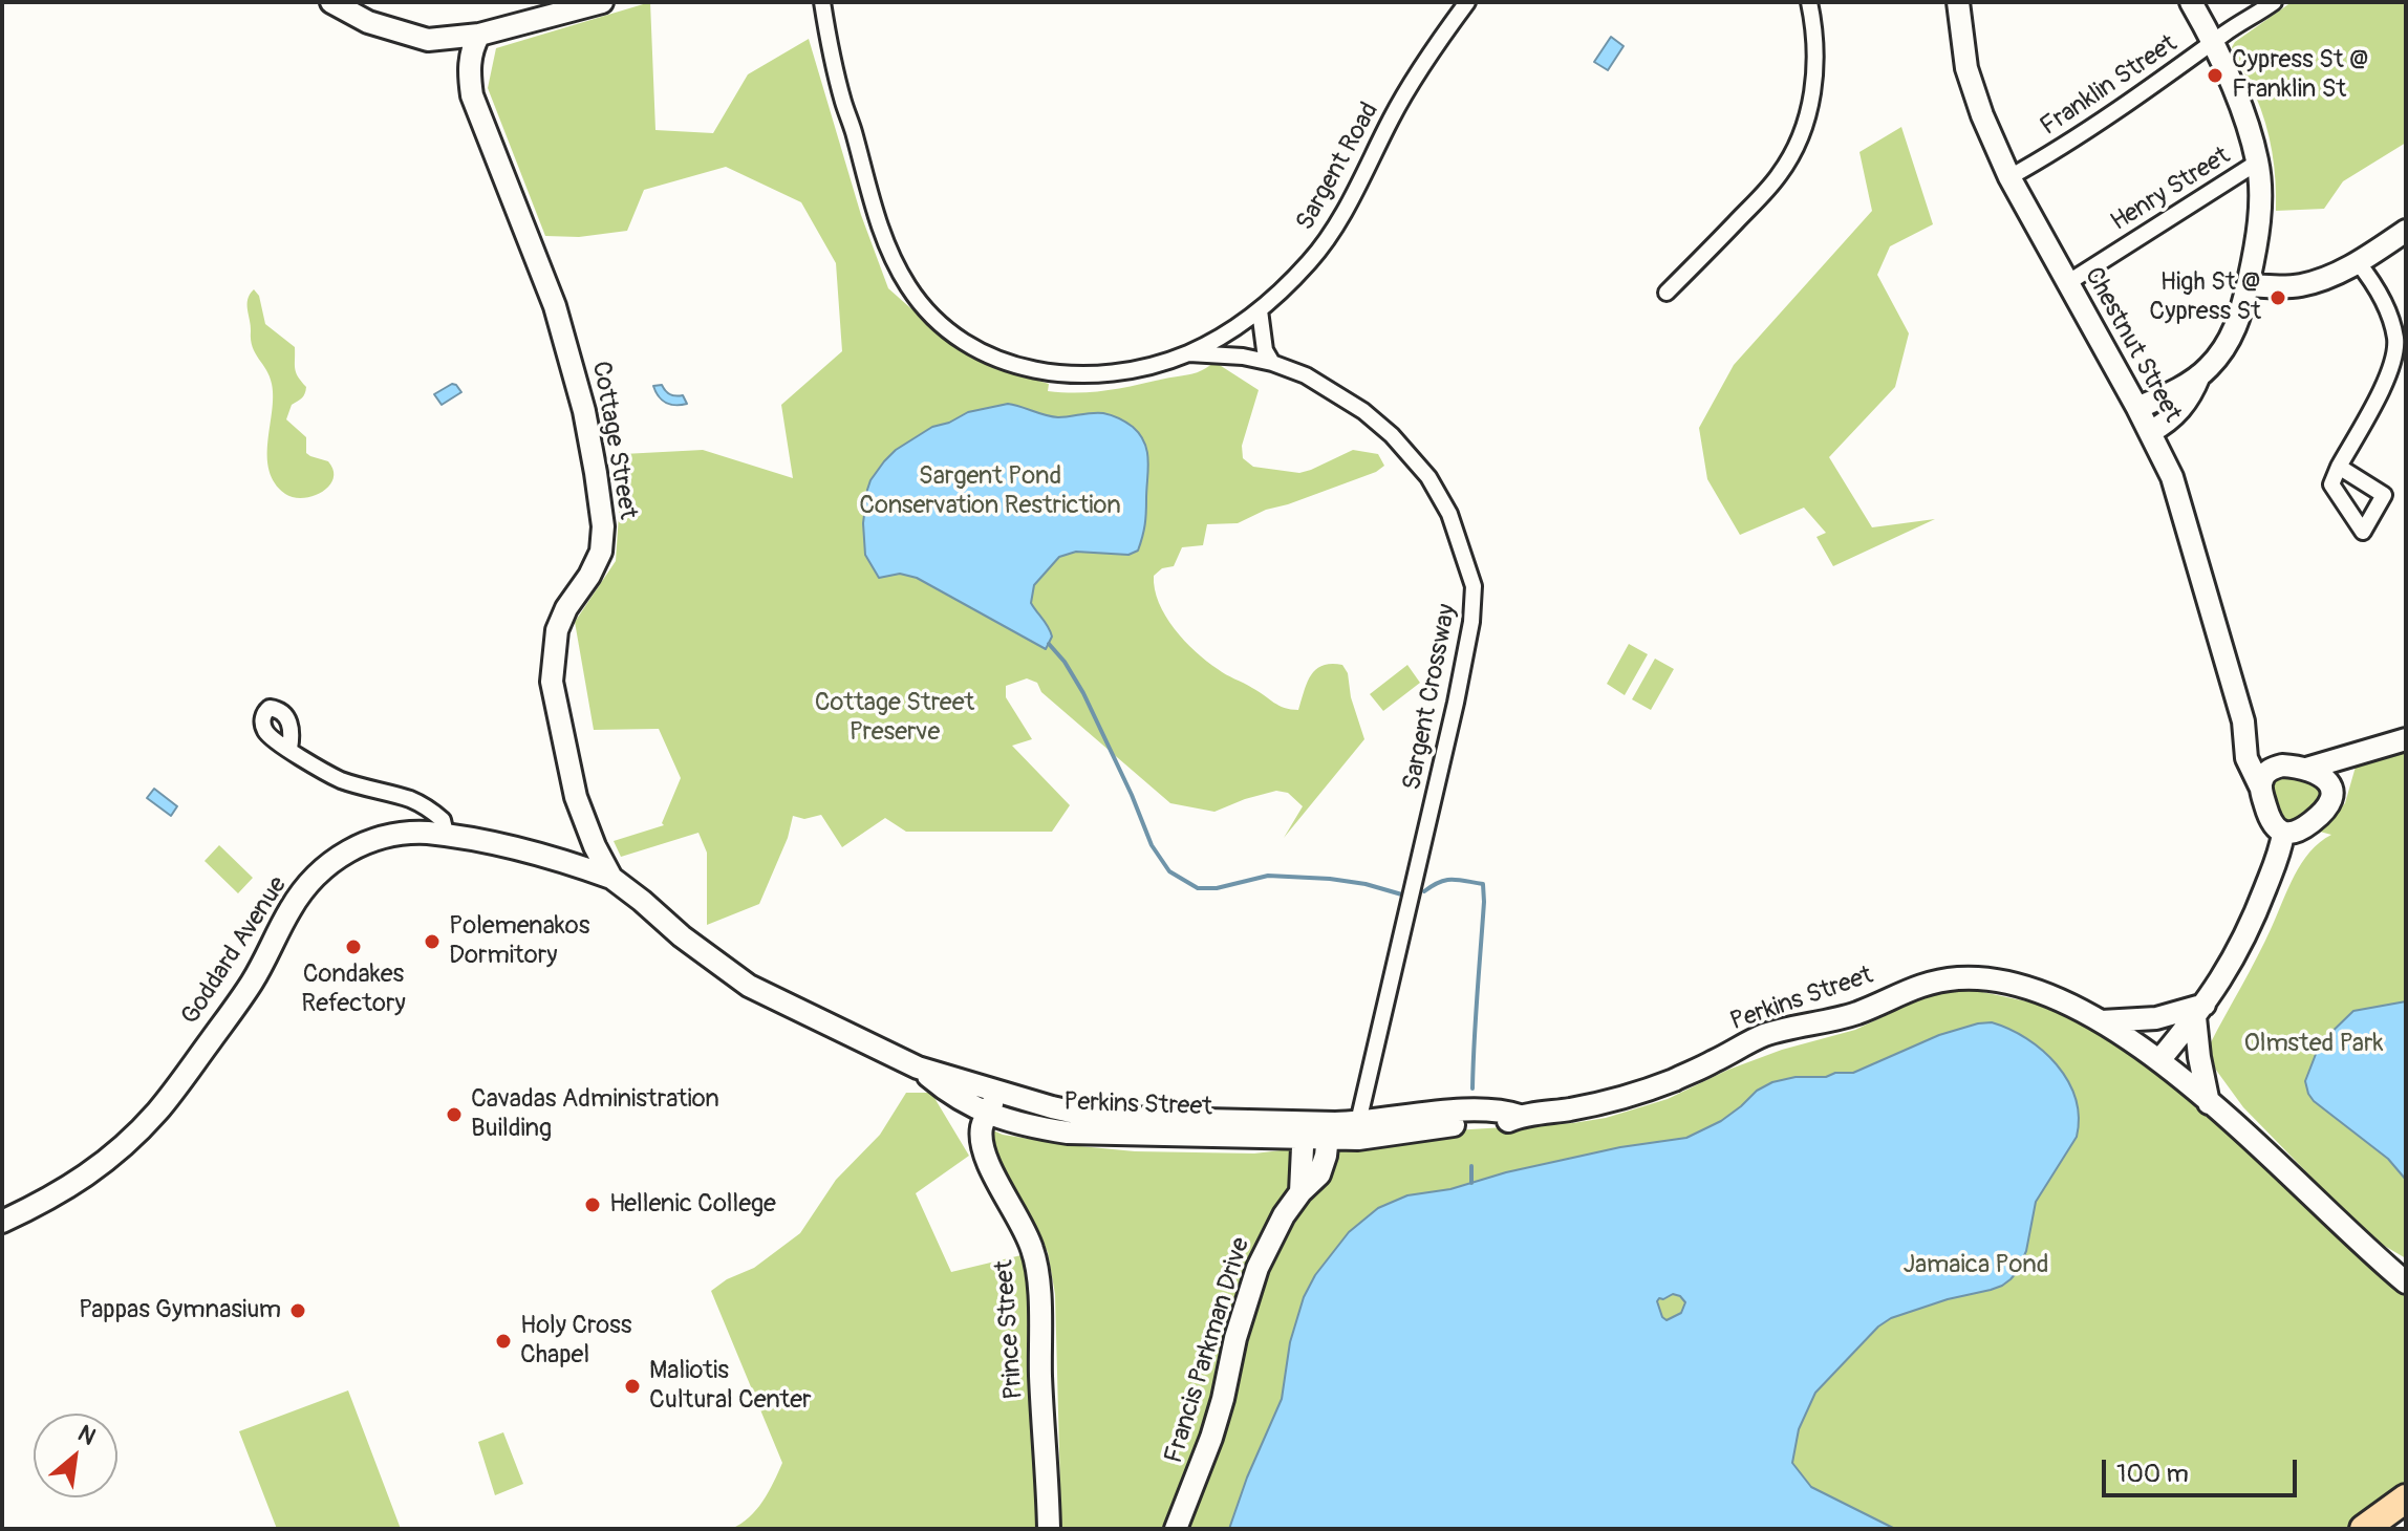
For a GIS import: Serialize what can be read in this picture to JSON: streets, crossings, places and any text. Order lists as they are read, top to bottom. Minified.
{"streets":{"main road":["Chestnut Street","Cottage Street","Goddard Avenue","Perkins Street","Prince Street","Francis Parkman Drive"],"street":["Franklin Street","Sargent Road","Henry Street","Sargent Crossway"]},"crossings":[["Franklin Street","Chestnut Street"],["Sargent Road","Sargent Crossway"],["Henry Street","Chestnut Street"],["Cottage Street","Goddard Avenue"],["Cottage Street","Perkins Street"],["Sargent Crossway","Perkins Street"],["Perkins Street","Prince Street"],["Perkins Street","Francis Parkman Drive"]],"parks":["Sargent Pond Conservation Restriction","Cottage Street Preserve","Olmsted Park","Jamaica Pond"],"places":["Cypress St @ Franklin St","High St @ Cypress St","Polemenakos Dormitory","Condakes Refectory","Cavadas Administration Building","Hellenic College","Pappas Gymnasium","Holy Cross Chapel","Maliotis Cultural Center"],"scale_bar":"100 m","north":"top right"}
